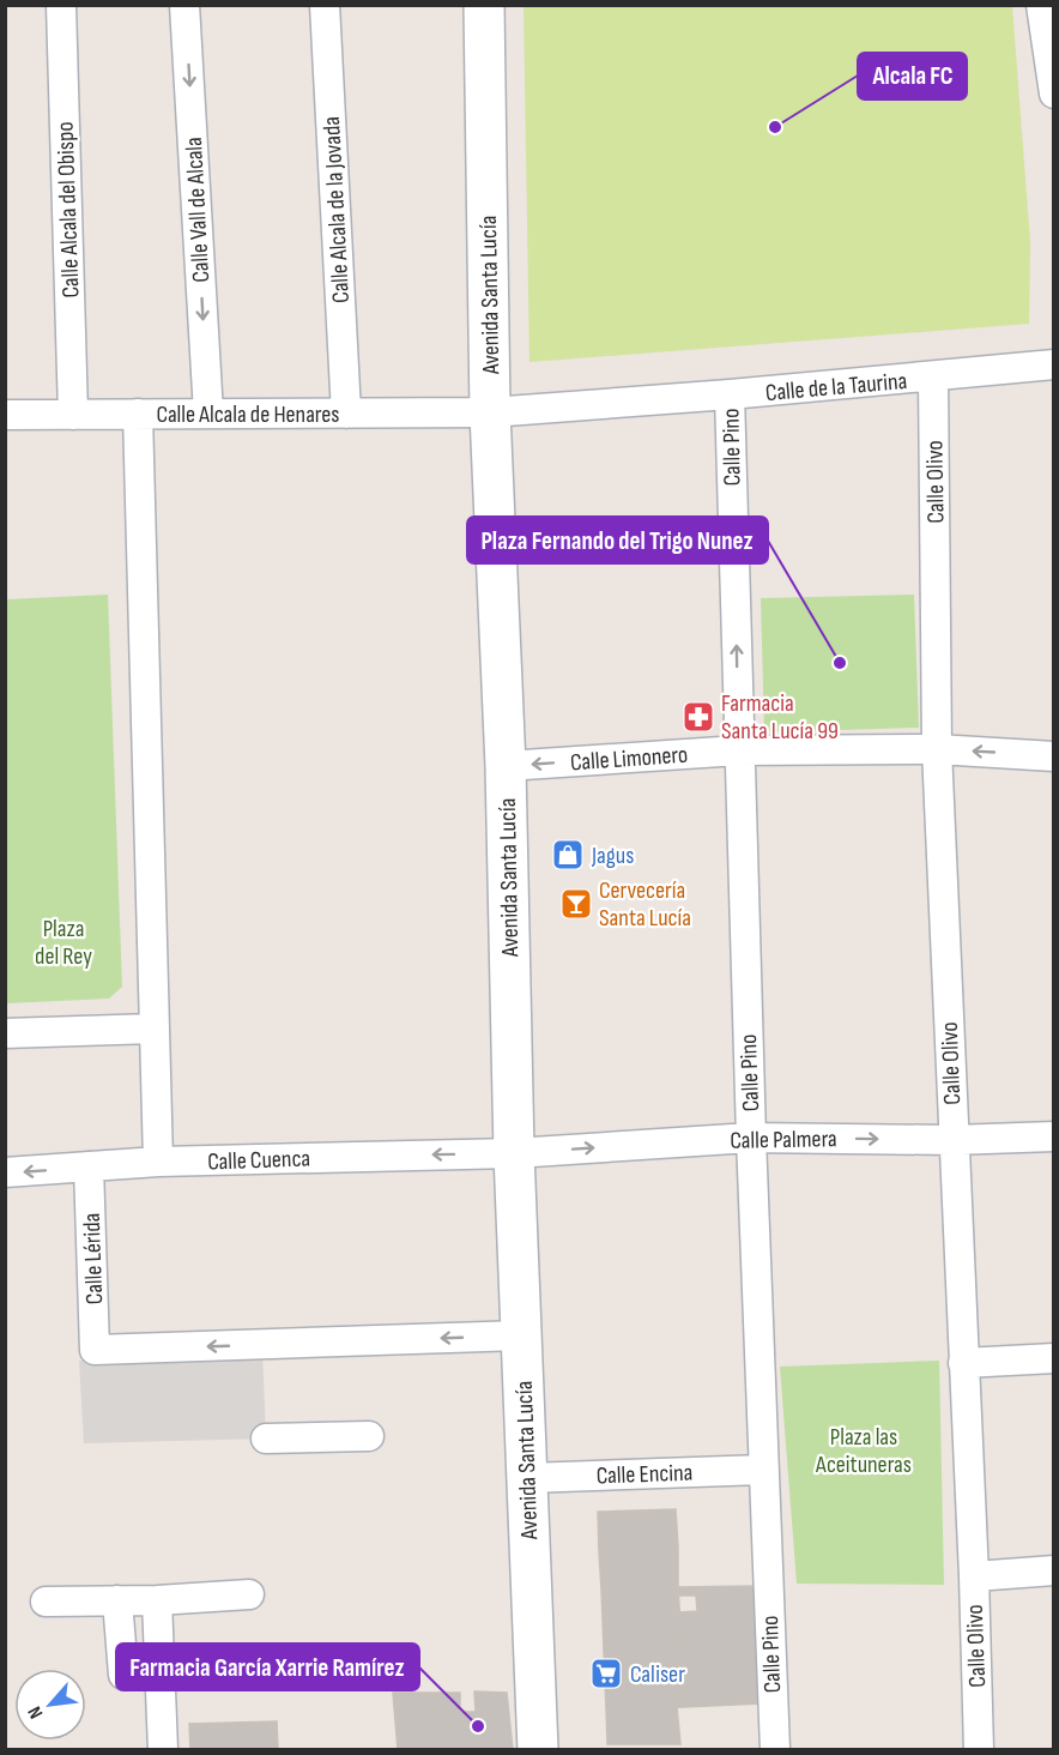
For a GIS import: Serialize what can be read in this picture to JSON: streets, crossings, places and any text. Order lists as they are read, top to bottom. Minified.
{"streets":{"street":["Calle Alcala del Obispo","Calle Vall de Alcala","Calle Alcala de la Jovada","Avenida Santa Lucía","Calle de la Taurina","Calle Alcala de Henares","Calle Pino","Calle Olivo","Calle Limonero","Calle Palmera","Calle Cuenca","Calle Lérida","Calle Encina"]},"crossings":[["Calle Alcala del Obispo","Calle Alcala de Henares"],["Calle Vall de Alcala","Calle Alcala de Henares"],["Calle Alcala de la Jovada","Calle Alcala de Henares"],["Avenida Santa Lucía","Calle de la Taurina"],["Avenida Santa Lucía","Calle Alcala de Henares"],["Avenida Santa Lucía","Calle Limonero"],["Avenida Santa Lucía","Calle Palmera"],["Avenida Santa Lucía","Calle Cuenca"],["Avenida Santa Lucía","Calle Lérida"],["Avenida Santa Lucía","Calle Encina"],["Calle de la Taurina","Calle Alcala de Henares"],["Calle de la Taurina","Calle Pino"],["Calle de la Taurina","Calle Olivo"],["Calle Pino","Calle Limonero"],["Calle Pino","Calle Palmera"],["Calle Pino","Calle Encina"],["Calle Olivo","Calle Limonero"],["Calle Olivo","Calle Palmera"],["Calle Palmera","Calle Cuenca"],["Calle Cuenca","Calle Lérida"]],"one_way":["Calle Vall de Alcala","Calle Limonero","Calle Palmera","Calle Cuenca"],"parks":["Plaza del Rey","Plaza las Aceituneras"],"places":{"other":["Alcala FC","Plaza Fernando del Trigo Nunez","Farmacia García Xarrie Ramírez"],"pharmacy":["Farmacia Santa Lucía 99"],"shop":["Jagus"],"bar":["Cervecería Santa Lucía"],"supermarket":["Caliser"]},"north":"bottom left"}
